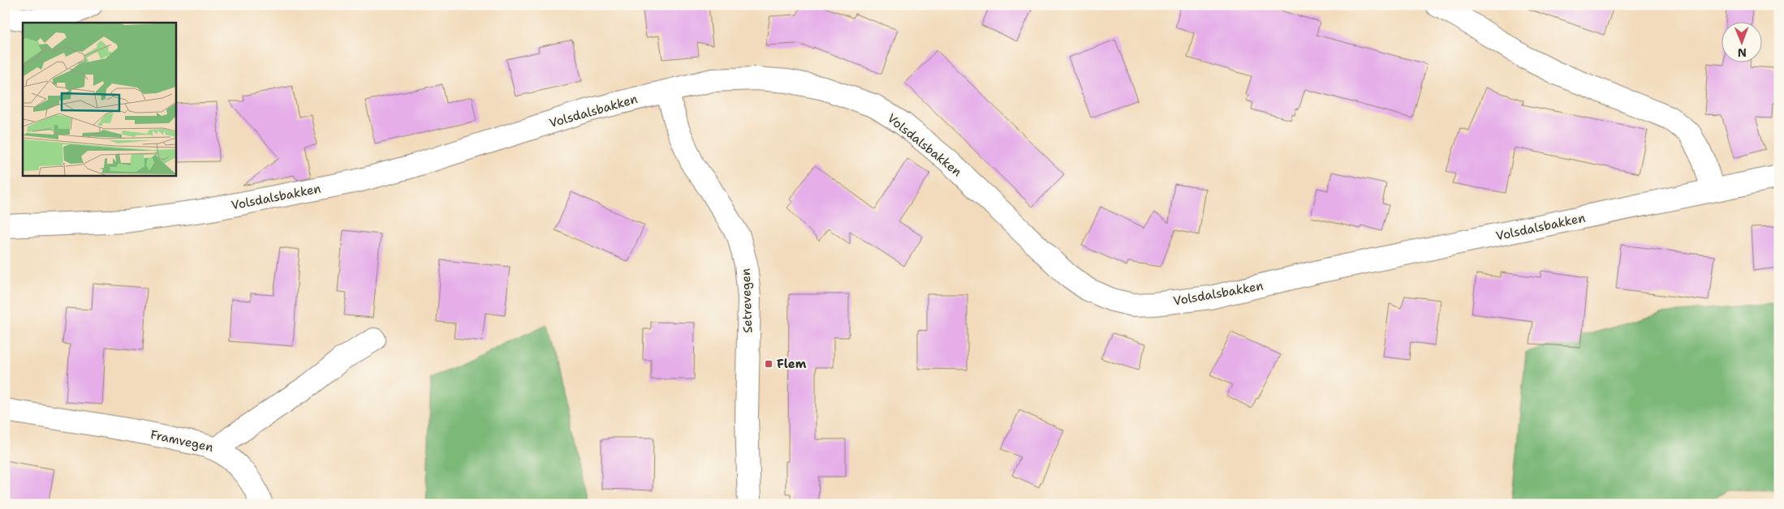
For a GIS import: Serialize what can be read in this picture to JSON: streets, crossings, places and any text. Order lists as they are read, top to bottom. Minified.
{"streets":{"street":["Volsdalsbakken","Setrevegen","Framvegen"]},"crossings":[["Volsdalsbakken","Setrevegen"]],"places":{"transit":["Flem"]},"north":"bottom"}
